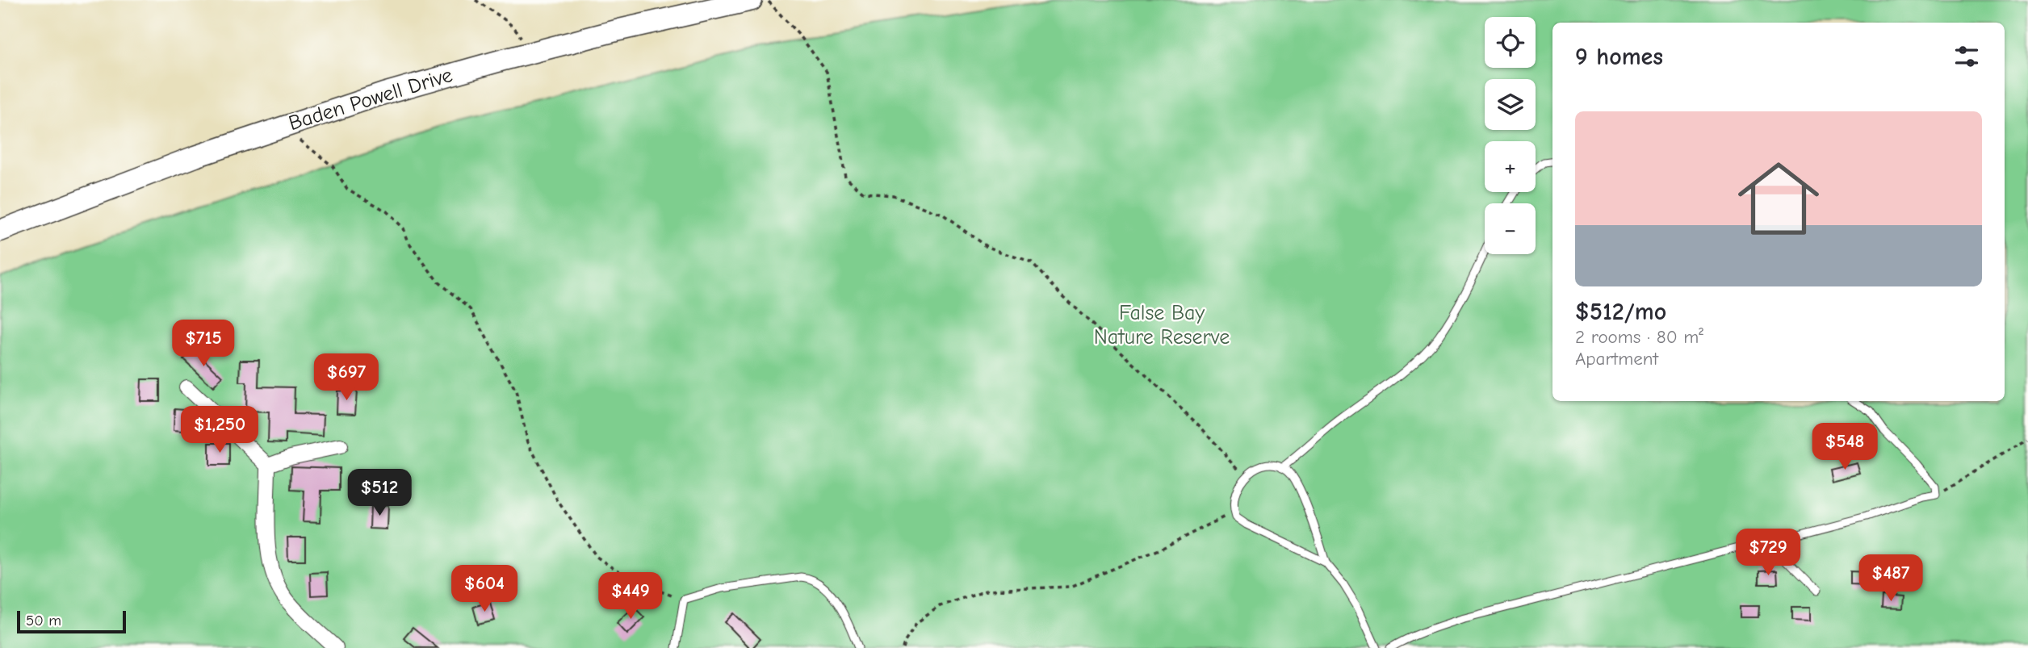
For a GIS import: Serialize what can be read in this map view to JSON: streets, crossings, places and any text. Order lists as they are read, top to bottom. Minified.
{"streets":{"main road":["Baden Powell Drive"]},"parks":["False Bay Nature Reserve"],"scale_bar":"50 m","page":{"map_buttons":["+","−"],"heading":"9 homes","list":[{"name":"$512/mo","note":"2 rooms · 80 m² · Apartment"}],"price":["$715","$697","$1,250","$548","$512","$729","$487","$604","$449"],"scale":"50 m"}}
